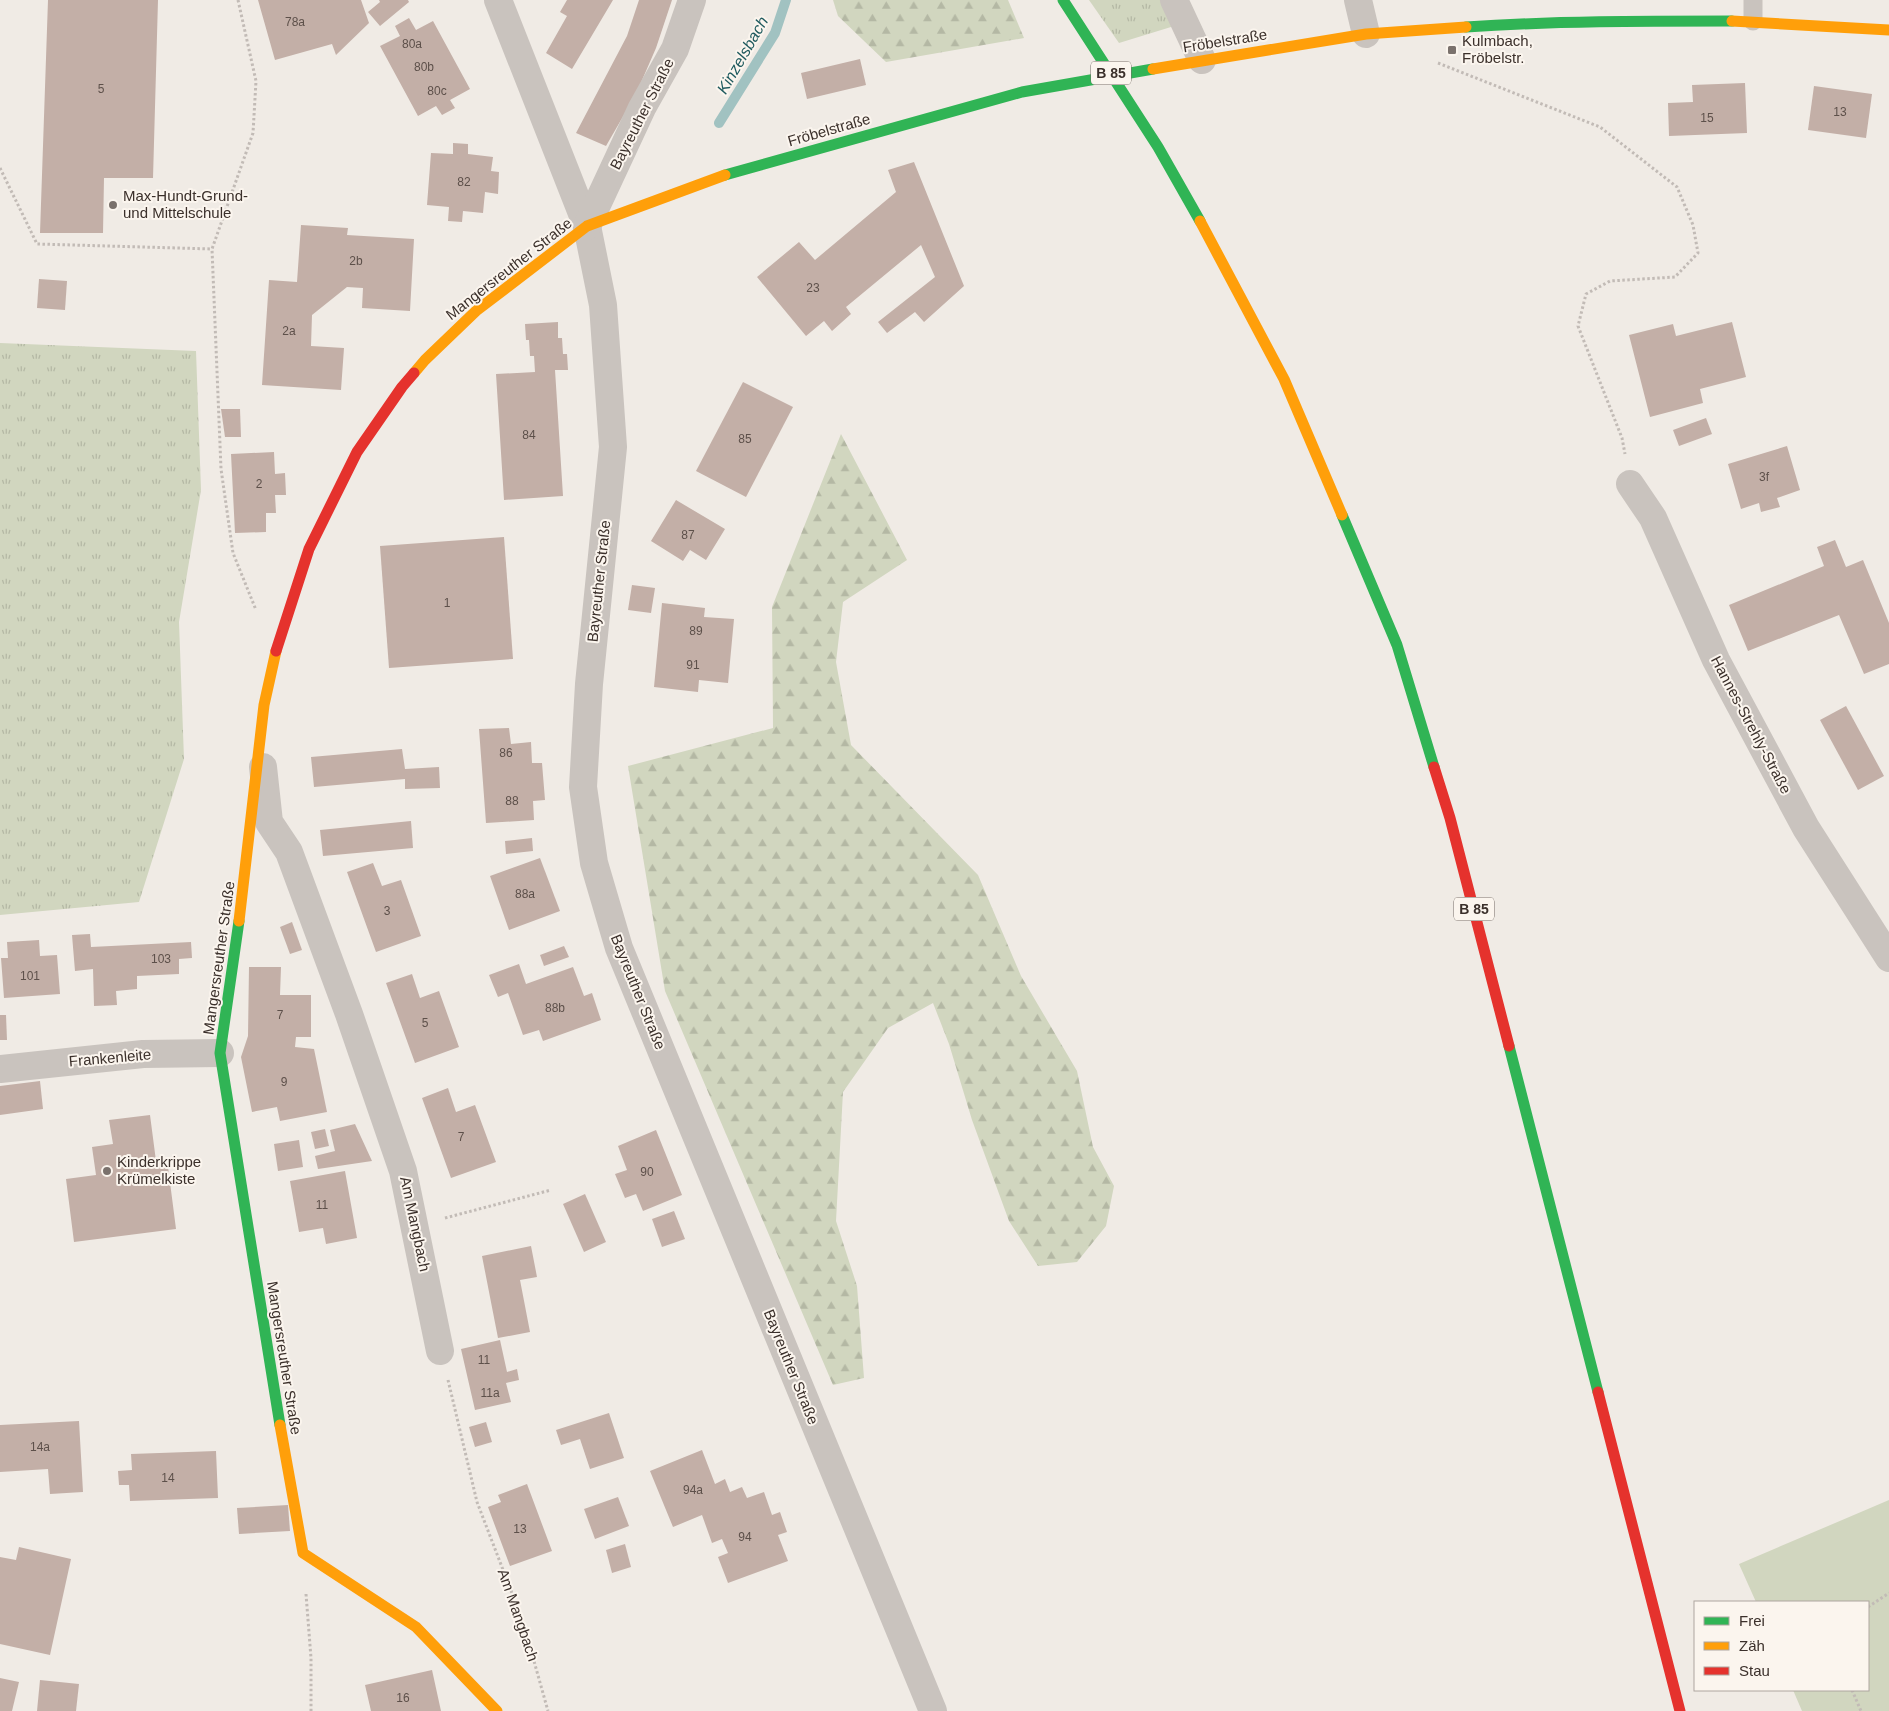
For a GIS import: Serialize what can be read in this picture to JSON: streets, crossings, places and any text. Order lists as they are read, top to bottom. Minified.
{"streets":{"street":["Fröbelstraße","B 85","Bayreuther Straße","Mangersreuther Straße","Hannes-Strehly-Straße","Frankenleite","Am Mangbach"]},"crossings":[["Fröbelstraße","Bayreuther Straße"],["Fröbelstraße","Mangersreuther Straße"],["Bayreuther Straße","Mangersreuther Straße"],["Mangersreuther Straße","Frankenleite"],["Mangersreuther Straße","Am Mangbach"]],"water":["Kinzelsbach"],"places":{"transit":["Kulmbach, Fröbelstr."],"other":["Max-Hundt-Grund- und Mittelschule","Kinderkrippe Krümelkiste"]},"house_numbers":["78a","80a","80b","5","80c","13","15","82","2b","23","2a","84","85","3f","2","87","1","89","91","86","88","88a","3","103","101","88b","7","5","9","7","90","11","11","11a","14a","14","94a","13","94","16"],"legend":["Frei","Zäh","Stau"]}
